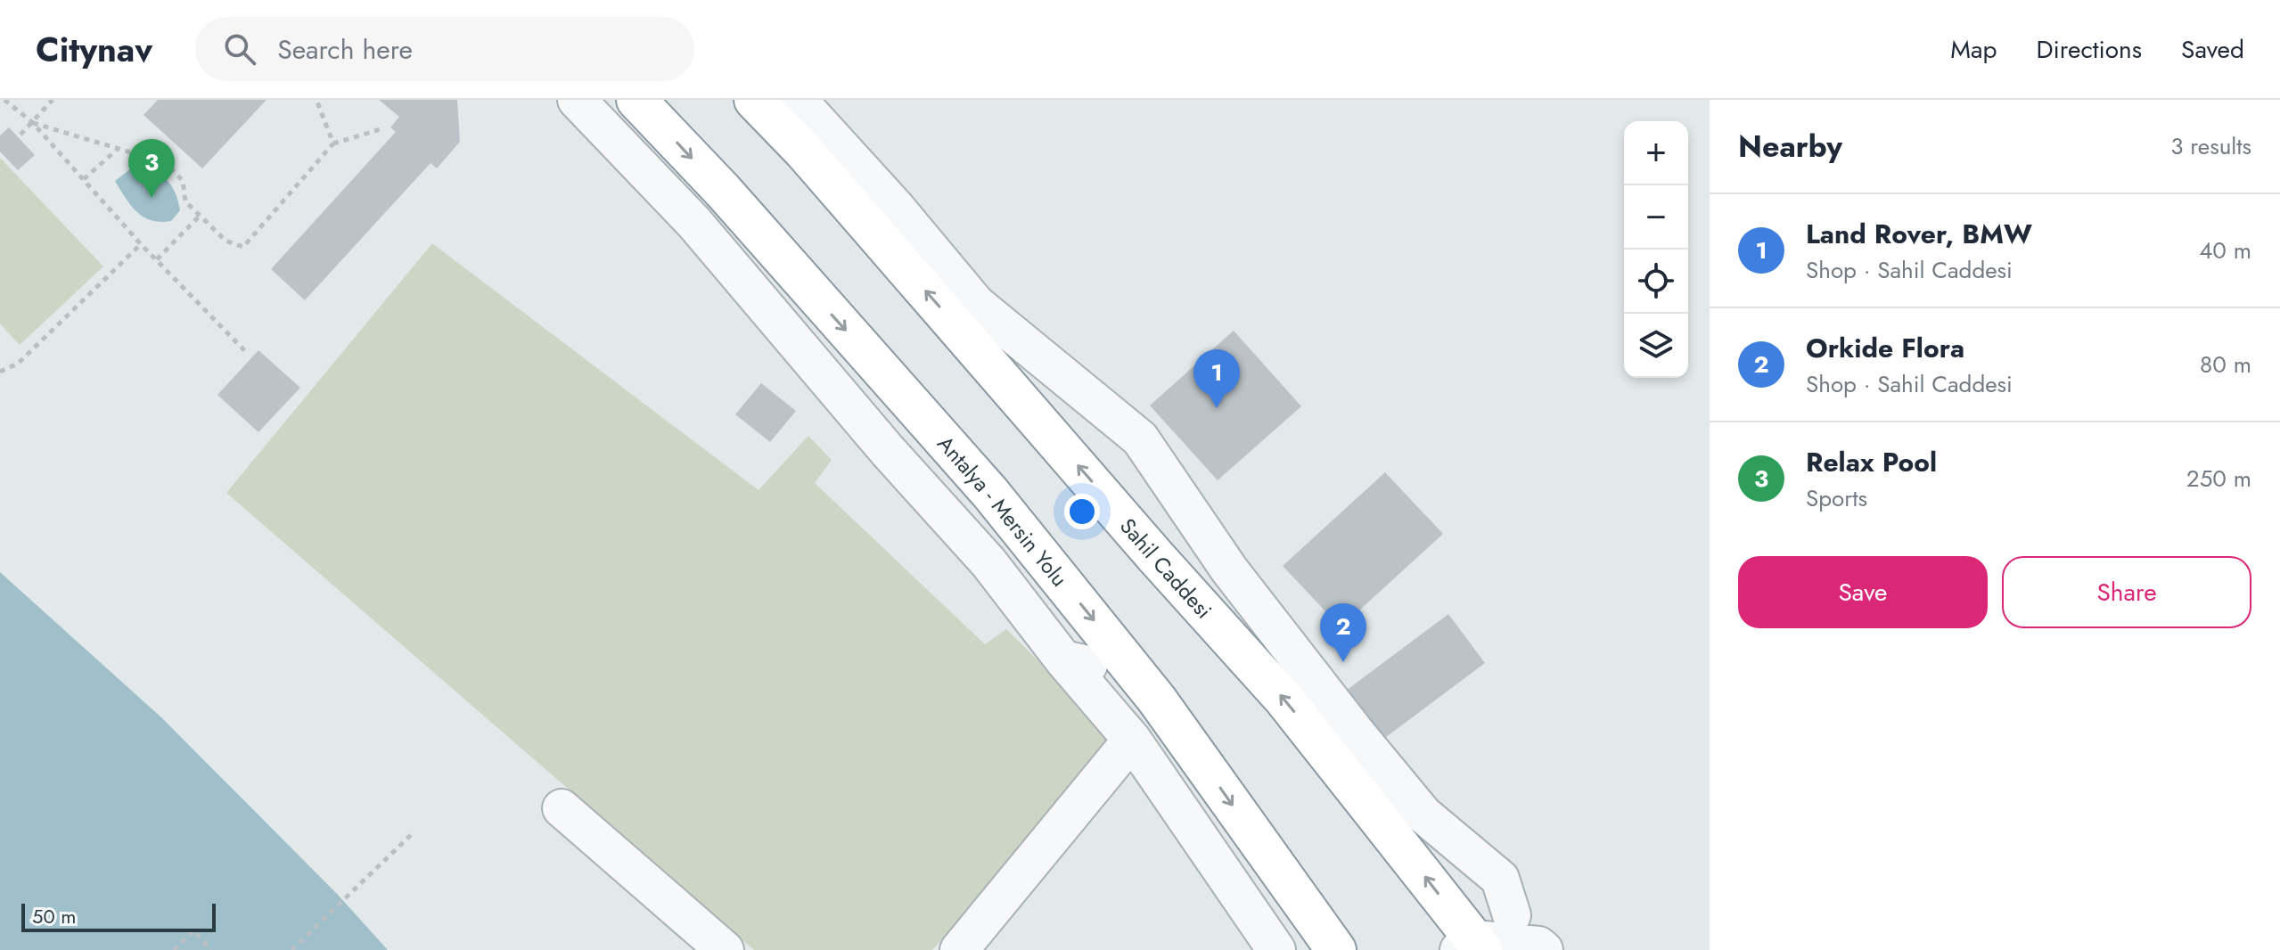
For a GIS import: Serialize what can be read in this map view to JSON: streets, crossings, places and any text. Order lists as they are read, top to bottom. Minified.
{"streets":{"highway":["Antalya - Mersin Yolu","Sahil Caddesi"]},"one_way":["Antalya - Mersin Yolu","Sahil Caddesi"],"scale_bar":"50 m","page":{"header":"Citynav","search":"Search here","nav":["Map","Directions","Saved"],"heading":["Nearby","3 results"],"map_buttons":["+","−"],"pins":["3","1","2"],"list":[{"mark":"1","name":"Land Rover, BMW","note":"Shop · Sahil Caddesi","value":"40 m"},{"mark":"2","name":"Orkide Flora","note":"Shop · Sahil Caddesi","value":"80 m"},{"mark":"3","name":"Relax Pool","note":"Sports","value":"250 m"}],"buttons":["Save","Share"],"scale":"50 m"}}
